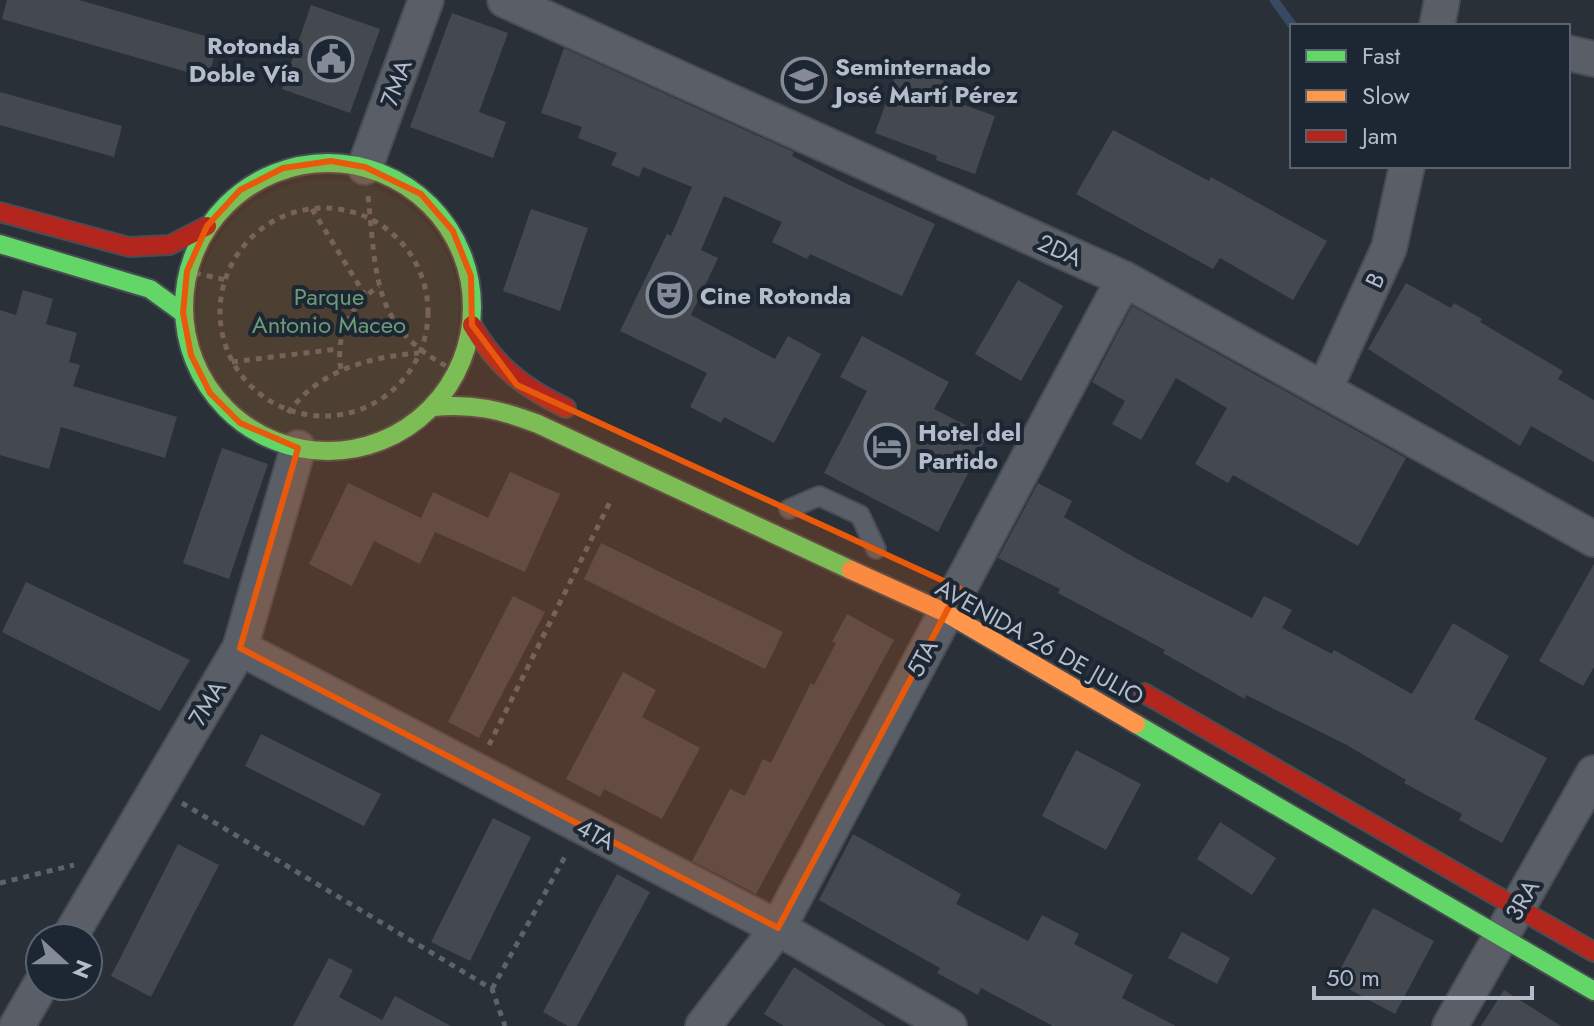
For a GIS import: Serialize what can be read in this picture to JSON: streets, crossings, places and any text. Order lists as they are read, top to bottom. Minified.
{"streets":{"main road":["AVENIDA 26 DE JULIO"],"street":["7MA","2DA","B","5TA","4TA","3RA"]},"crossings":[["7MA","4TA"],["2DA","B"],["2DA","5TA"],["AVENIDA 26 DE JULIO","5TA"],["AVENIDA 26 DE JULIO","3RA"],["5TA","4TA"]],"parks":["Parque Antonio Maceo"],"places":{"public building":["Rotonda Doble Vía"],"school or university":["Seminternado José Martí Pérez"],"theatre":["Cine Rotonda"],"hotel":["Hotel del Partido"]},"legend":["Fast","Slow","Jam"],"scale_bar":"50 m","north":"right"}
